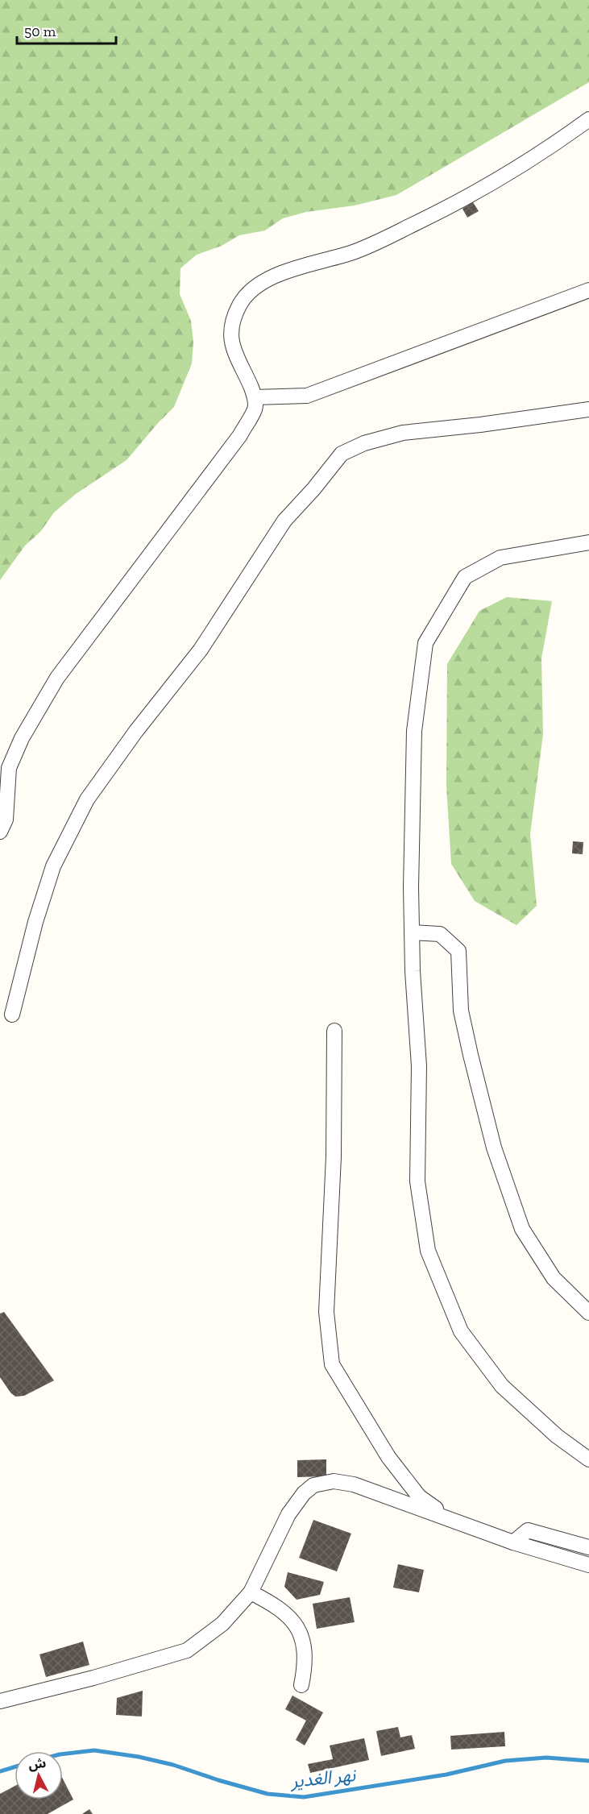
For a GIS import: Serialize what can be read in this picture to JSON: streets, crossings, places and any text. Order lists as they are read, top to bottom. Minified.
{"water":["نهر الغدير"],"scale_bar":"50 m","north":"top"}
